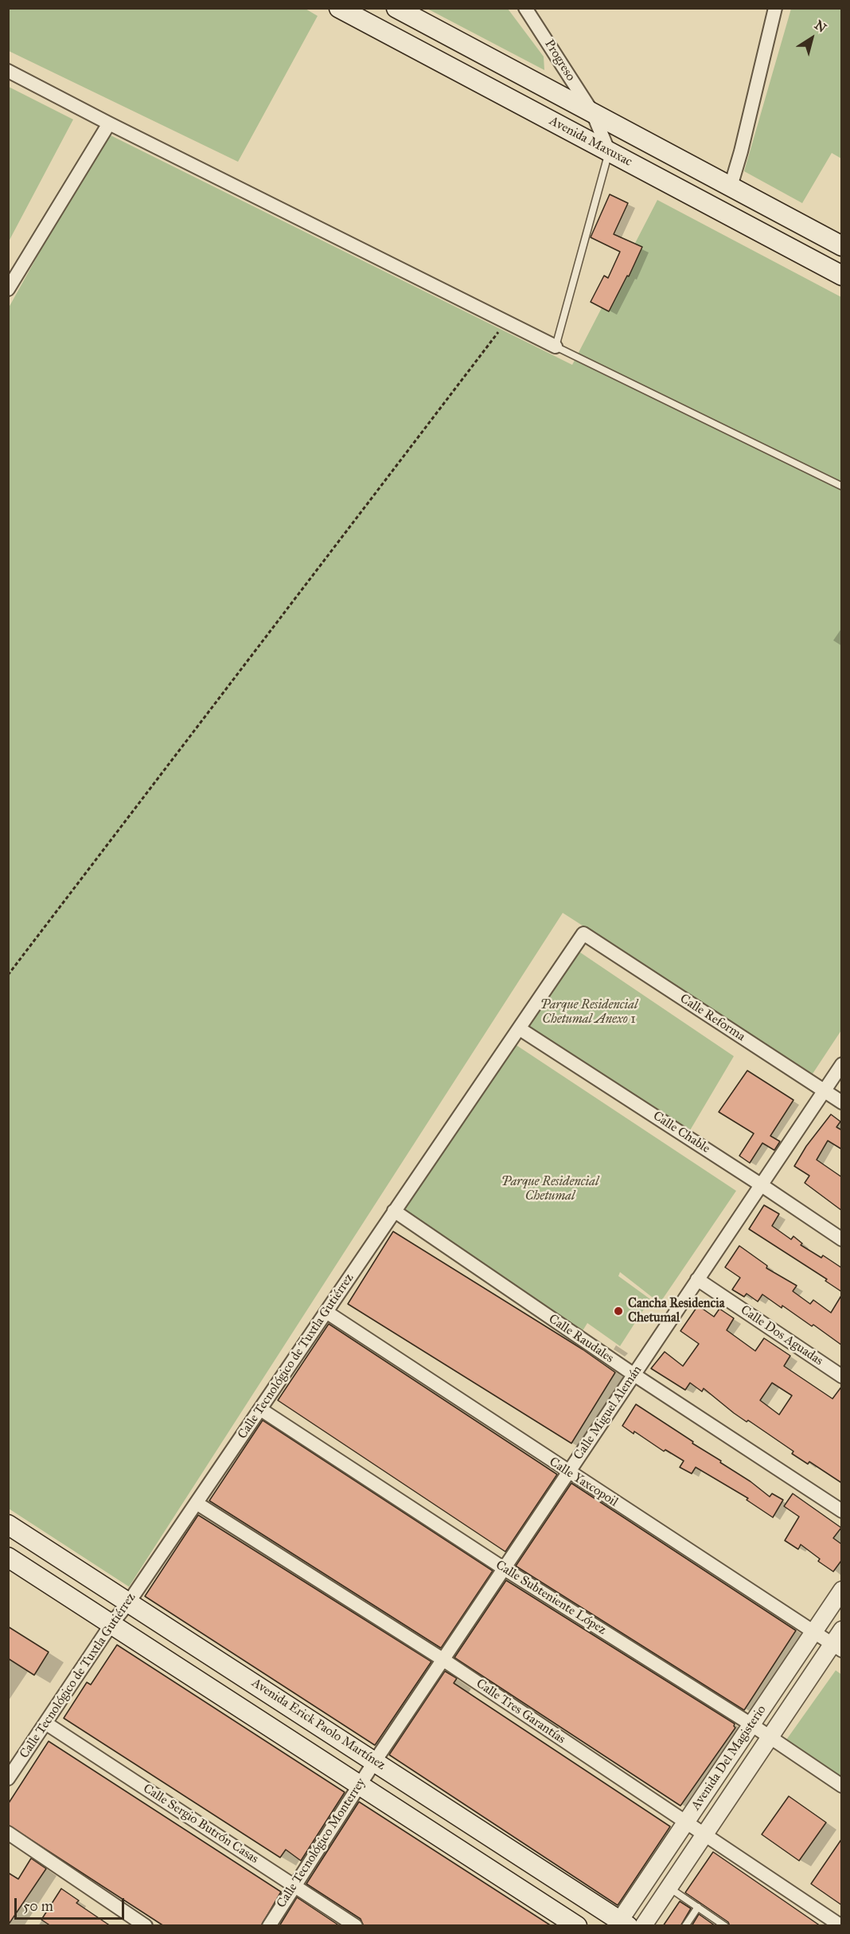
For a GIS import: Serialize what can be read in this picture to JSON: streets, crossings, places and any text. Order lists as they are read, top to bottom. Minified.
{"streets":{"main road":["Avenida Maxuxac","Avenida Erick Paolo Martínez"],"street":["Progreso","Calle Reforma","Calle Chable","Calle Dos Aguadas","Calle Raudales","Calle Tecnológico de Tuxtla Gutiérrez","Calle Miguel Alemán","Calle Yaxcopoil","Calle Subteniente López","Calle Tres Garantías","Avenida Del Magisterio","Calle Sergio Butrón Casas","Calle Tecnológico Monterrey"]},"crossings":[["Progreso","Avenida Maxuxac"],["Calle Reforma","Calle Tecnológico de Tuxtla Gutiérrez"],["Calle Reforma","Calle Miguel Alemán"],["Calle Chable","Calle Tecnológico de Tuxtla Gutiérrez"],["Calle Chable","Calle Miguel Alemán"],["Calle Dos Aguadas","Calle Miguel Alemán"],["Calle Raudales","Calle Tecnológico de Tuxtla Gutiérrez"],["Calle Raudales","Calle Miguel Alemán"],["Calle Tecnológico de Tuxtla Gutiérrez","Calle Yaxcopoil"],["Calle Tecnológico de Tuxtla Gutiérrez","Calle Subteniente López"],["Calle Tecnológico de Tuxtla Gutiérrez","Calle Tres Garantías"],["Calle Tecnológico de Tuxtla Gutiérrez","Avenida Erick Paolo Martínez"],["Calle Tecnológico de Tuxtla Gutiérrez","Calle Sergio Butrón Casas"],["Calle Miguel Alemán","Calle Yaxcopoil"],["Calle Miguel Alemán","Calle Subteniente López"],["Calle Miguel Alemán","Calle Tres Garantías"],["Calle Miguel Alemán","Avenida Erick Paolo Martínez"],["Calle Miguel Alemán","Calle Tecnológico Monterrey"],["Calle Yaxcopoil","Avenida Del Magisterio"],["Calle Subteniente López","Avenida Del Magisterio"],["Calle Tres Garantías","Avenida Del Magisterio"],["Avenida Erick Paolo Martínez","Avenida Del Magisterio"],["Avenida Erick Paolo Martínez","Calle Tecnológico Monterrey"],["Calle Sergio Butrón Casas","Calle Tecnológico Monterrey"]],"parks":["Parque Residencial Chetumal Anexo 1","Parque Residencial Chetumal"],"places":["Cancha Residencia Chetumal"],"scale_bar":"50 m","north":"top right"}
